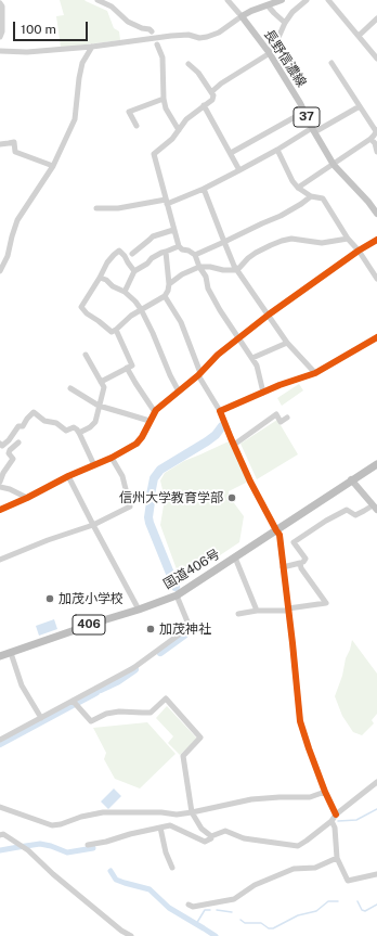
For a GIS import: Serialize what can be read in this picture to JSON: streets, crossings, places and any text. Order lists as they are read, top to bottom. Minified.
{"streets":{"highway":["国道406号","406"],"main road":["長野信濃線","37"]},"places":["信州大学教育学部","加茂小学校","加茂神社"],"scale_bar":"100 m"}
